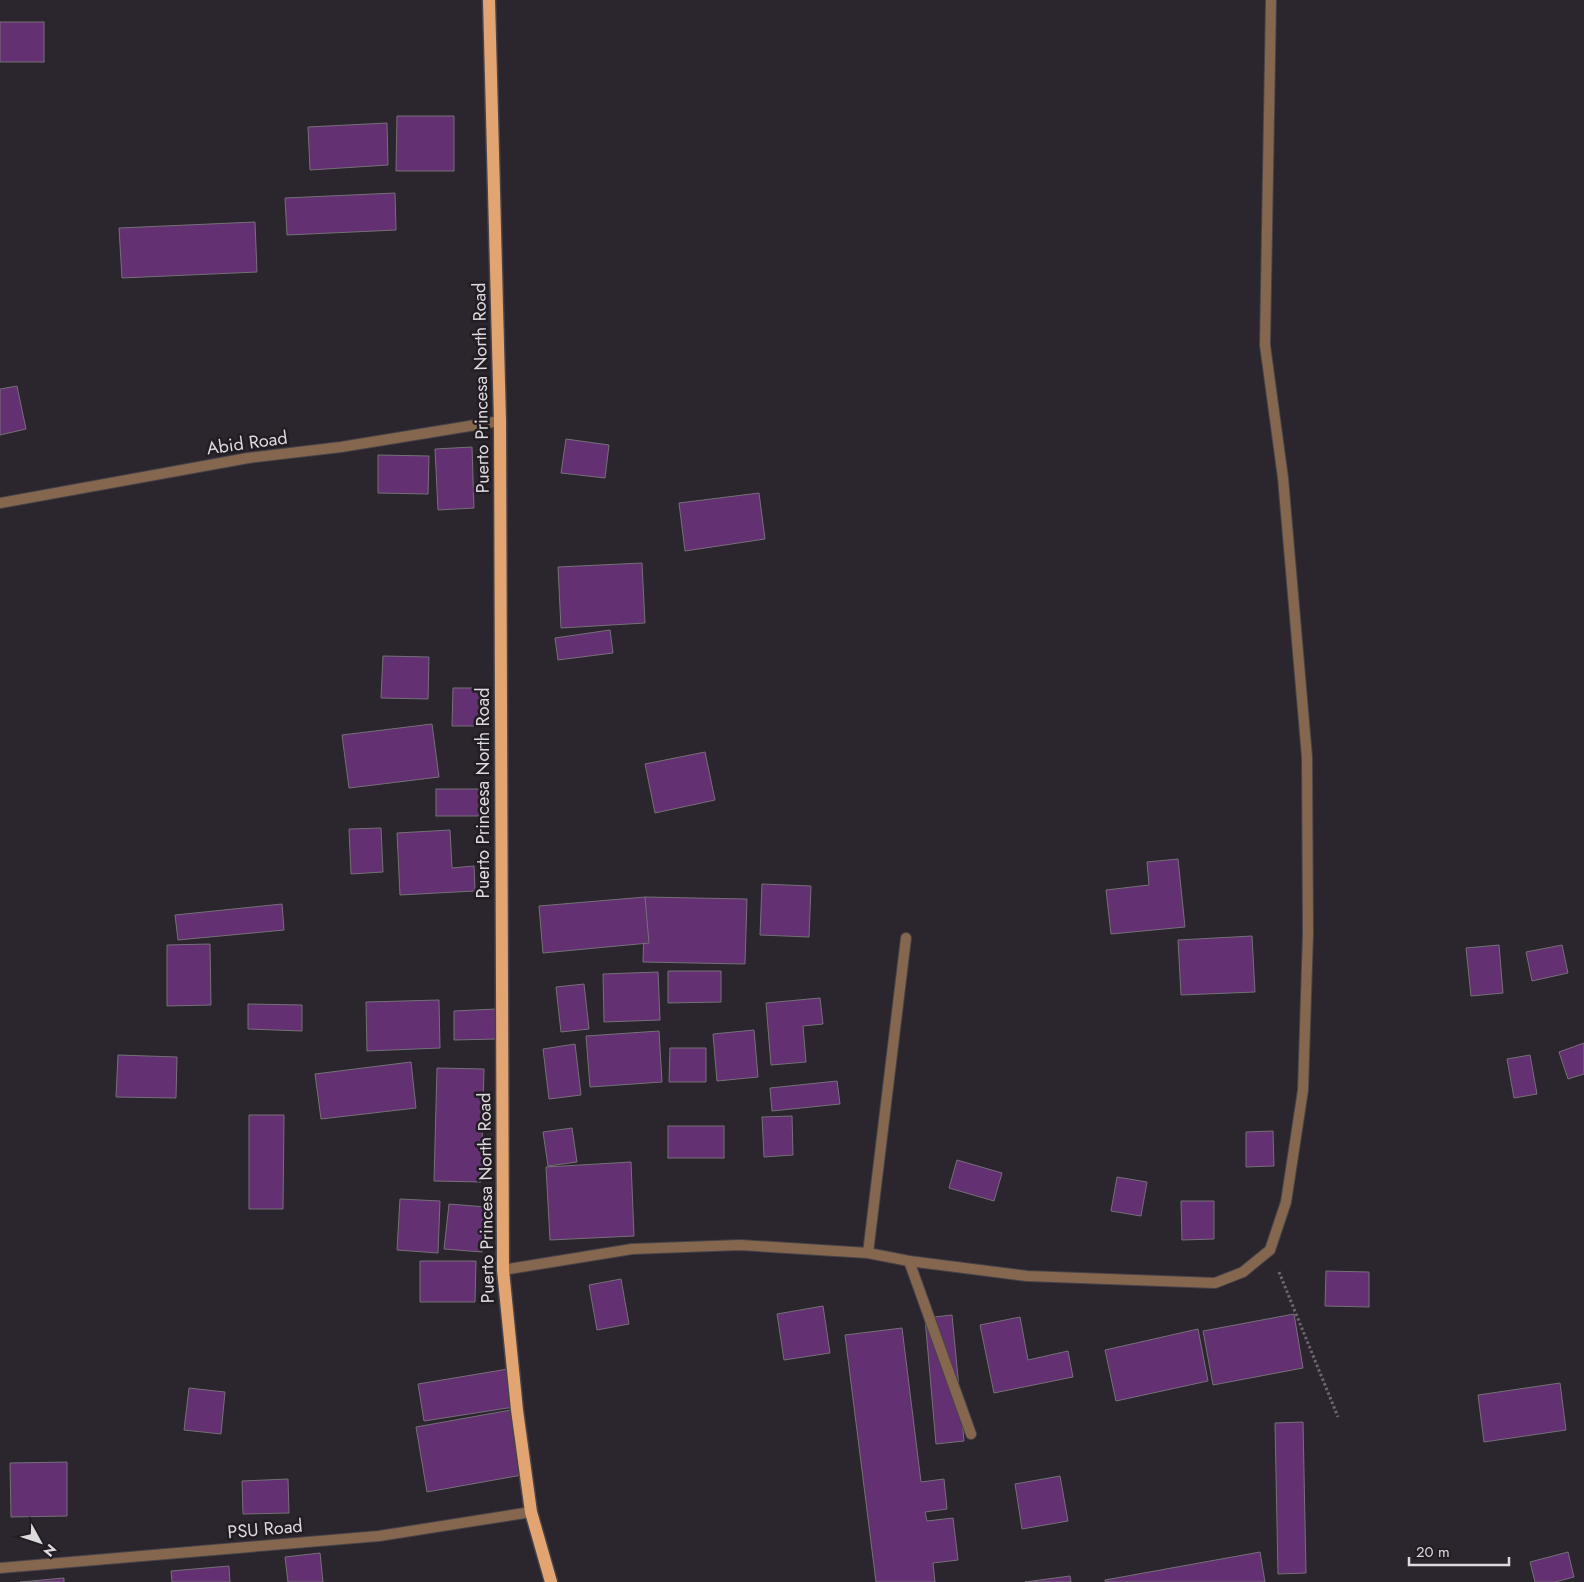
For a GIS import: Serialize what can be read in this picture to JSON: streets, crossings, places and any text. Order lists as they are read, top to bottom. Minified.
{"streets":{"main road":["Puerto Princesa North Road"],"street":["Abid Road","PSU Road"]},"crossings":[["Puerto Princesa North Road","Abid Road"],["Puerto Princesa North Road","PSU Road"]],"scale_bar":"20 m","north":"bottom right"}
